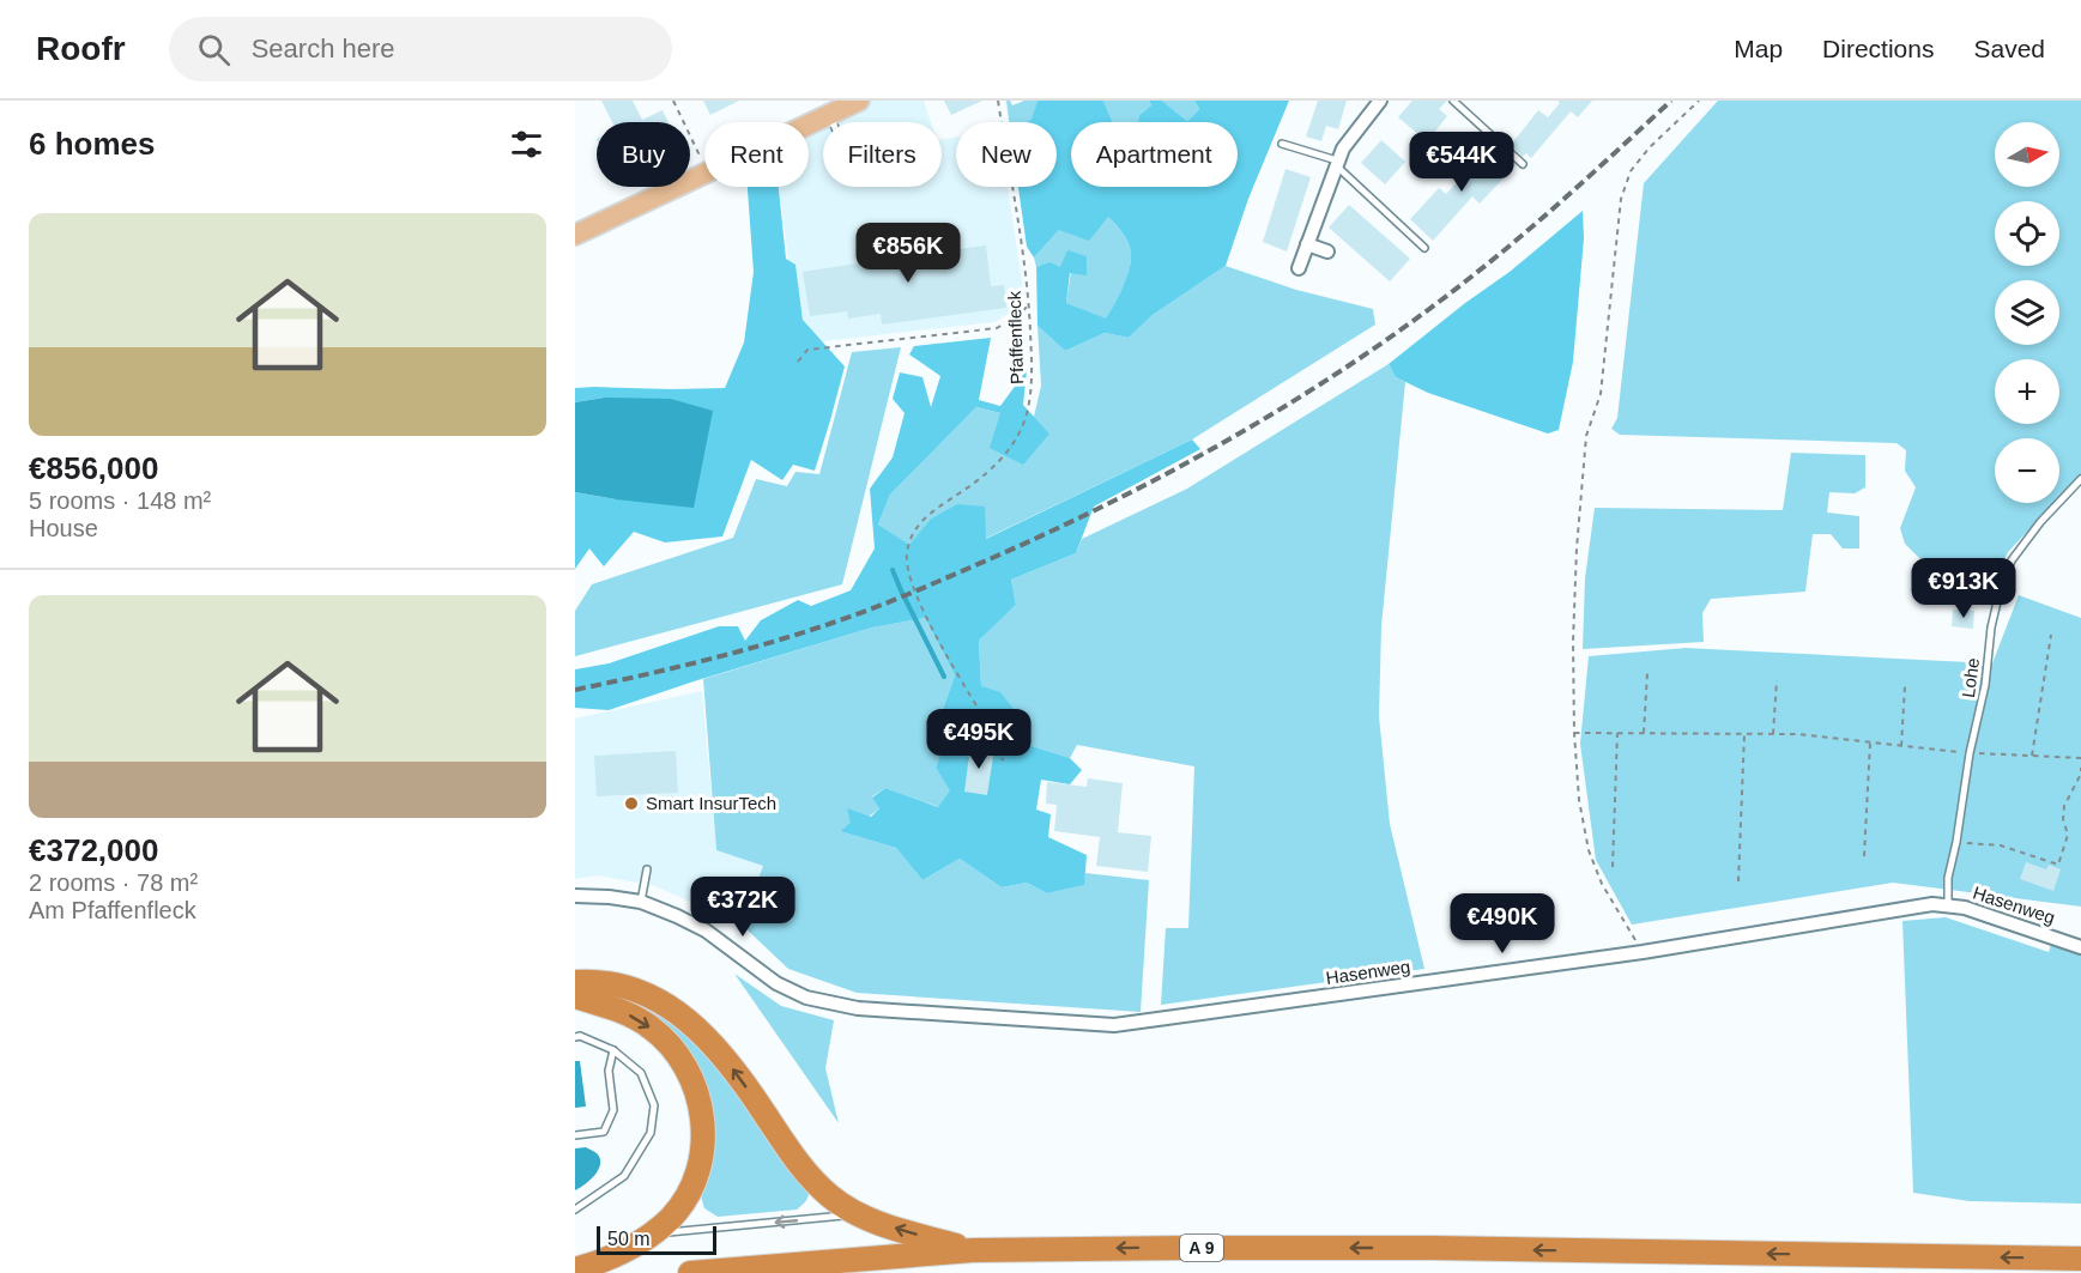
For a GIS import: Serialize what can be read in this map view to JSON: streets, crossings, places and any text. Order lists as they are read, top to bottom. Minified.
{"streets":{"highway":["A 9"],"street":["Hasenweg"],"lane":["Lohe"],"path":["Pfaffenfleck"]},"crossings":[["Lohe","Hasenweg"]],"places":["Smart InsurTech"],"scale_bar":"50 m","north":"right","page":{"header":"Roofr","search":"Search here","nav":["Map","Directions","Saved"],"heading":"6 homes","map_buttons":["+","−"],"chip":["Buy","Rent","Filters","New","Apartment"],"price":["€544K","€856K","€913K","€495K","€372K","€490K"],"list":[{"name":"€856,000","note":"5 rooms · 148 m² · House"},{"name":"€372,000","note":"2 rooms · 78 m² · Am Pfaffenfleck"}],"scale":"50 m"}}
